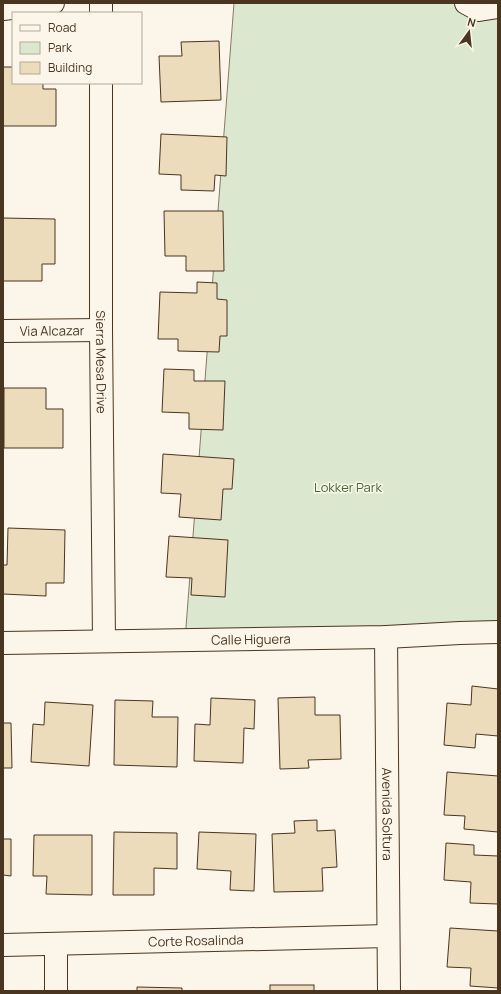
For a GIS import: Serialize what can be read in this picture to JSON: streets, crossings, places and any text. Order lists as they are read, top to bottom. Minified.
{"streets":{"street":["Via Alcazar","Sierra Mesa Drive","Calle Higuera","Avenida Soltura","Corte Rosalinda"]},"crossings":[["Via Alcazar","Sierra Mesa Drive"],["Sierra Mesa Drive","Calle Higuera"],["Calle Higuera","Avenida Soltura"],["Avenida Soltura","Corte Rosalinda"]],"parks":["Lokker Park"],"legend":["Road","Park","Building"],"north":"top"}
